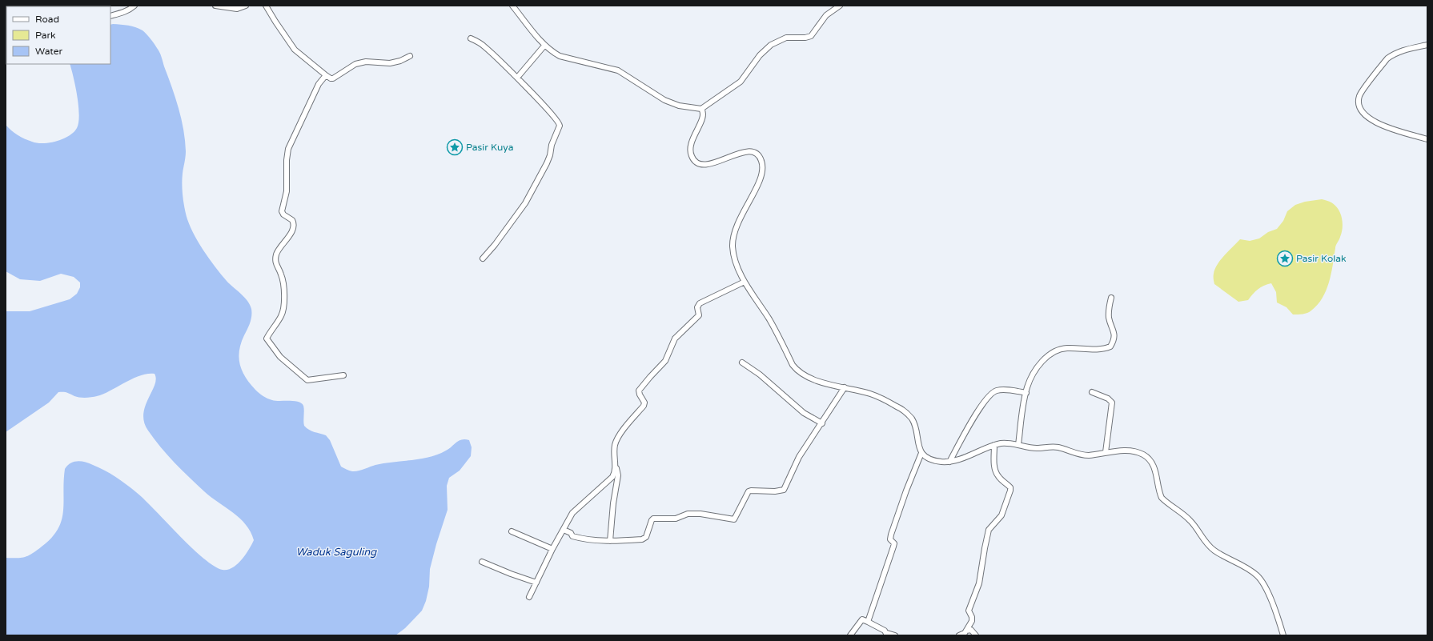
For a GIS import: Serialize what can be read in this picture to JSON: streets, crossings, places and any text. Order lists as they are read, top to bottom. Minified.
{"water":["Waduk Saguling"],"places":{"place":["Pasir Kuya","Pasir Kolak"]},"legend":["Road","Park","Water"]}
